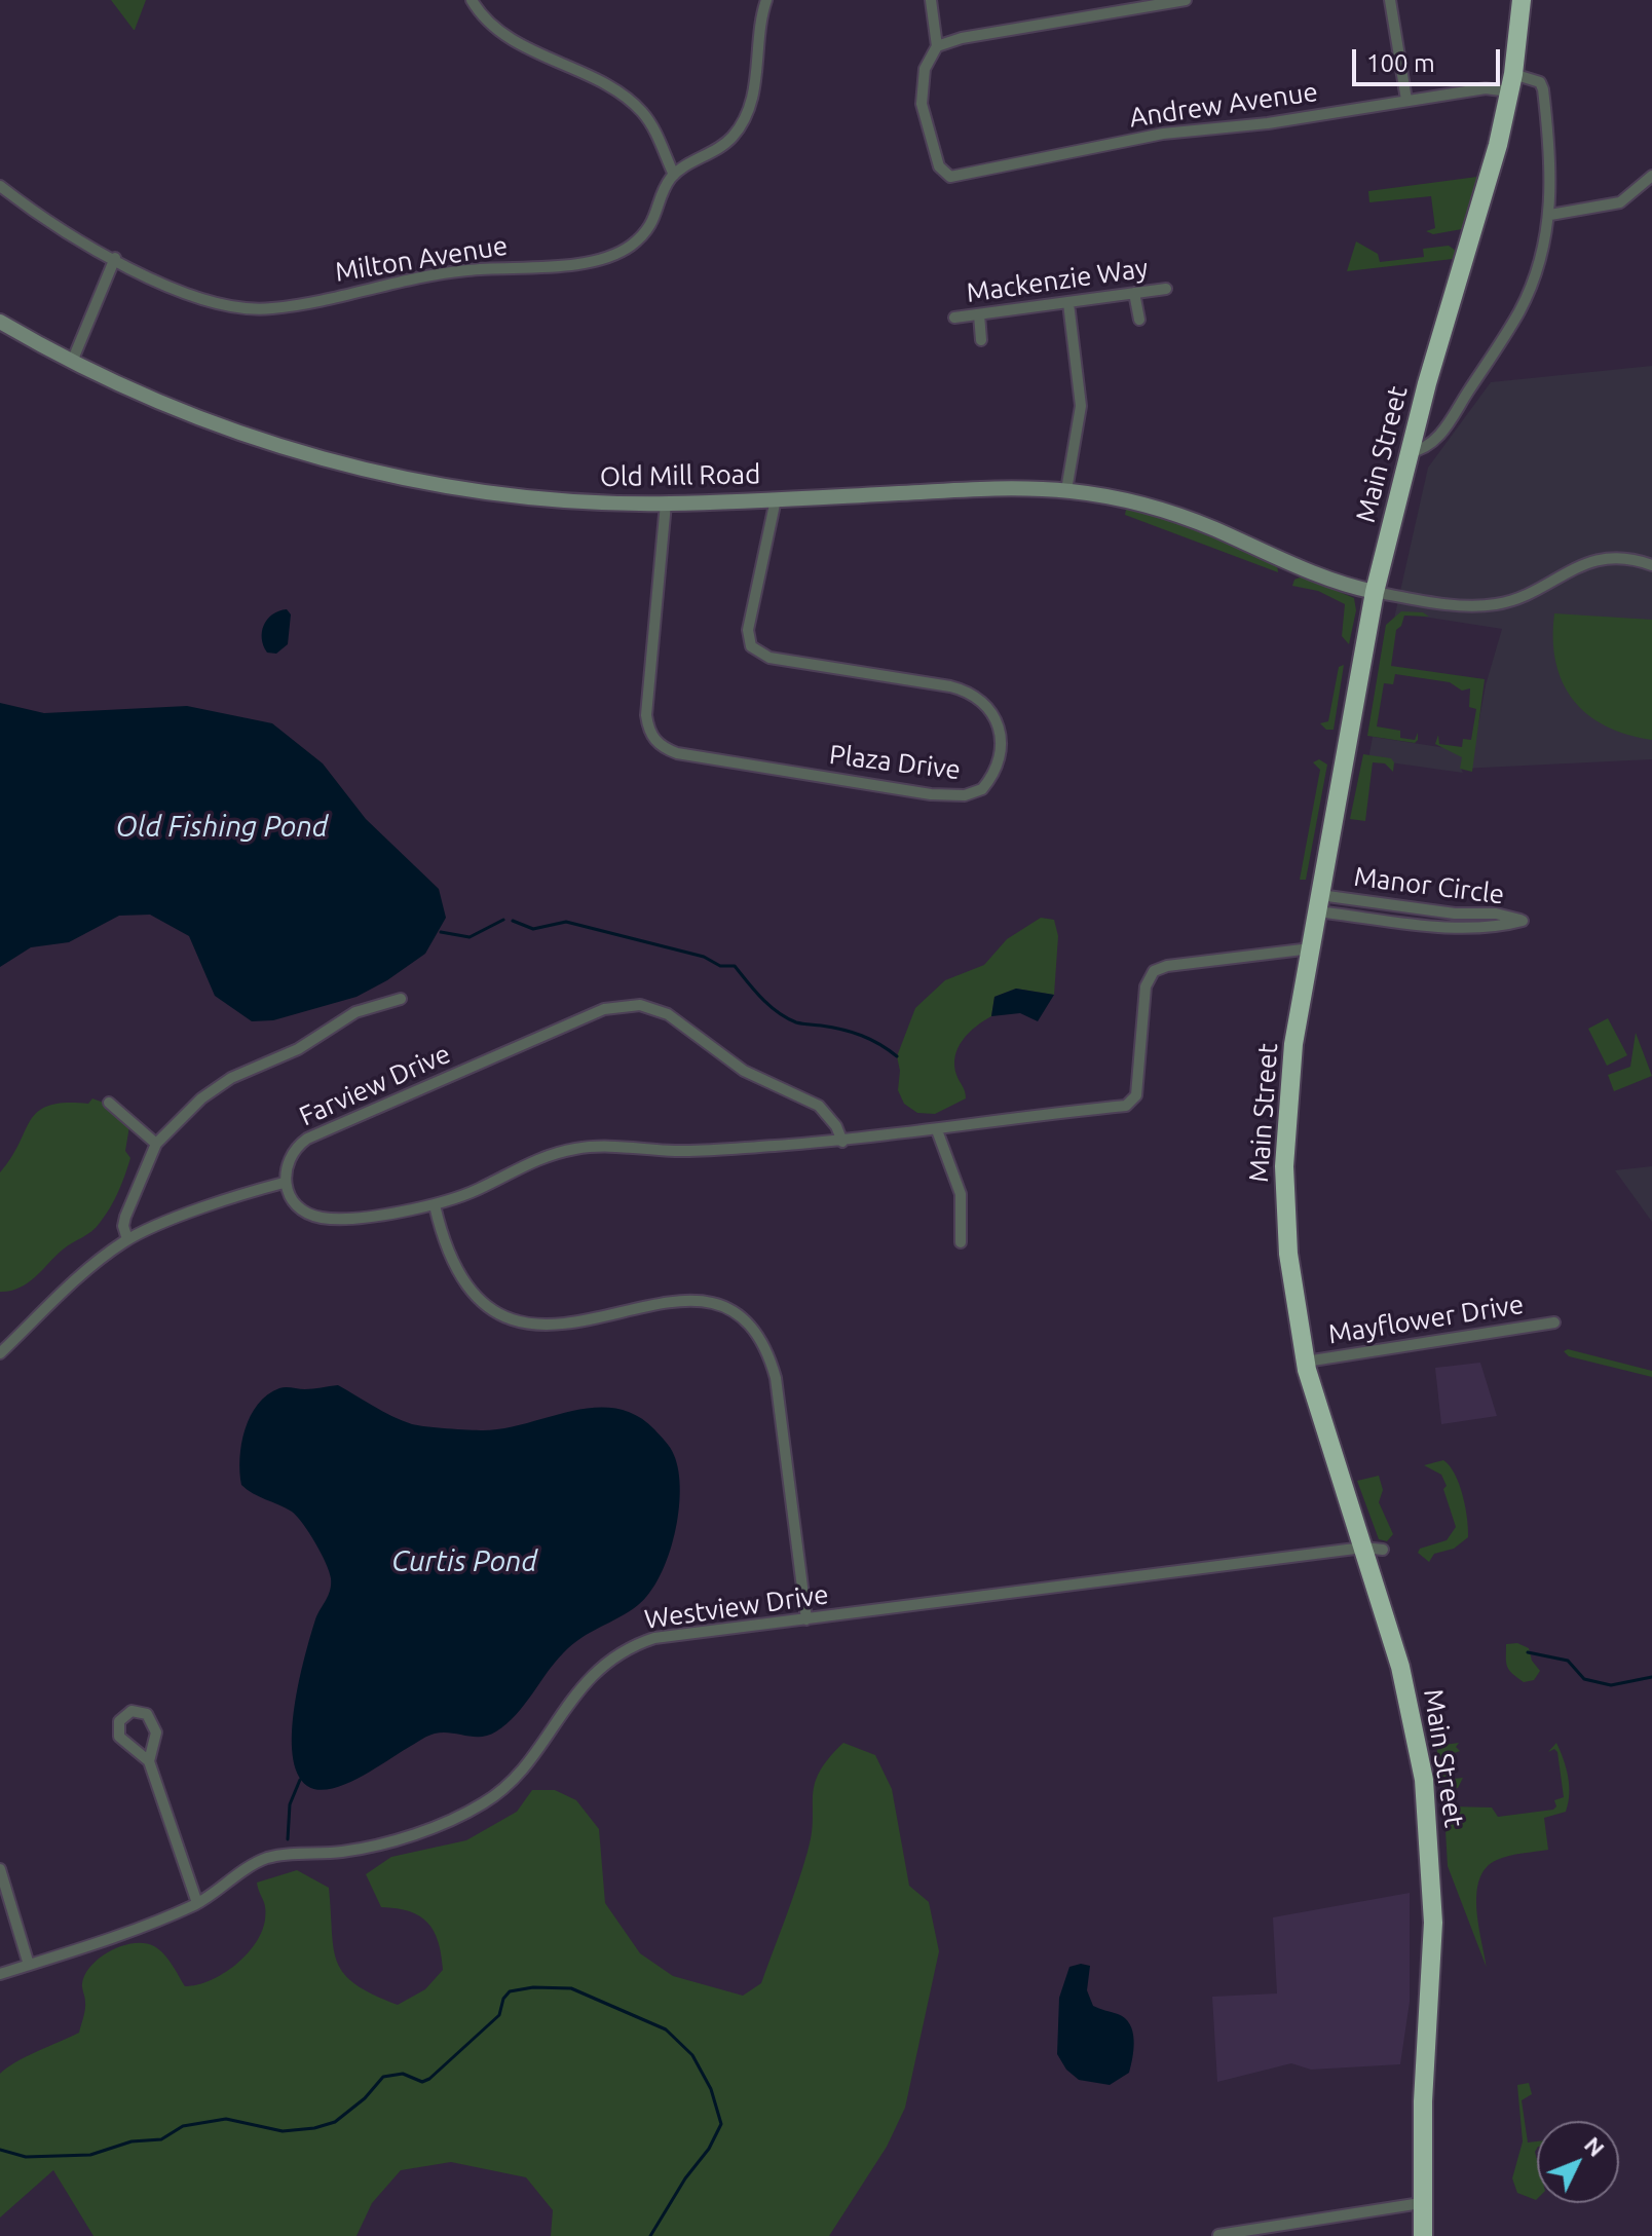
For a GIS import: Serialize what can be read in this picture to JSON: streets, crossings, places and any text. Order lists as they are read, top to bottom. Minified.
{"streets":{"highway":["Main Street"],"street":["Andrew Avenue","Milton Avenue","Mackenzie Way","Old Mill Road","Plaza Drive","Manor Circle","Farview Drive","Mayflower Drive","Westview Drive"]},"crossings":[["Andrew Avenue","Main Street"],["Main Street","Old Mill Road"],["Main Street","Manor Circle"],["Main Street","Mayflower Drive"],["Main Street","Westview Drive"],["Old Mill Road","Plaza Drive"]],"water":["Old Fishing Pond","Curtis Pond"],"scale_bar":"100 m","north":"top right"}
